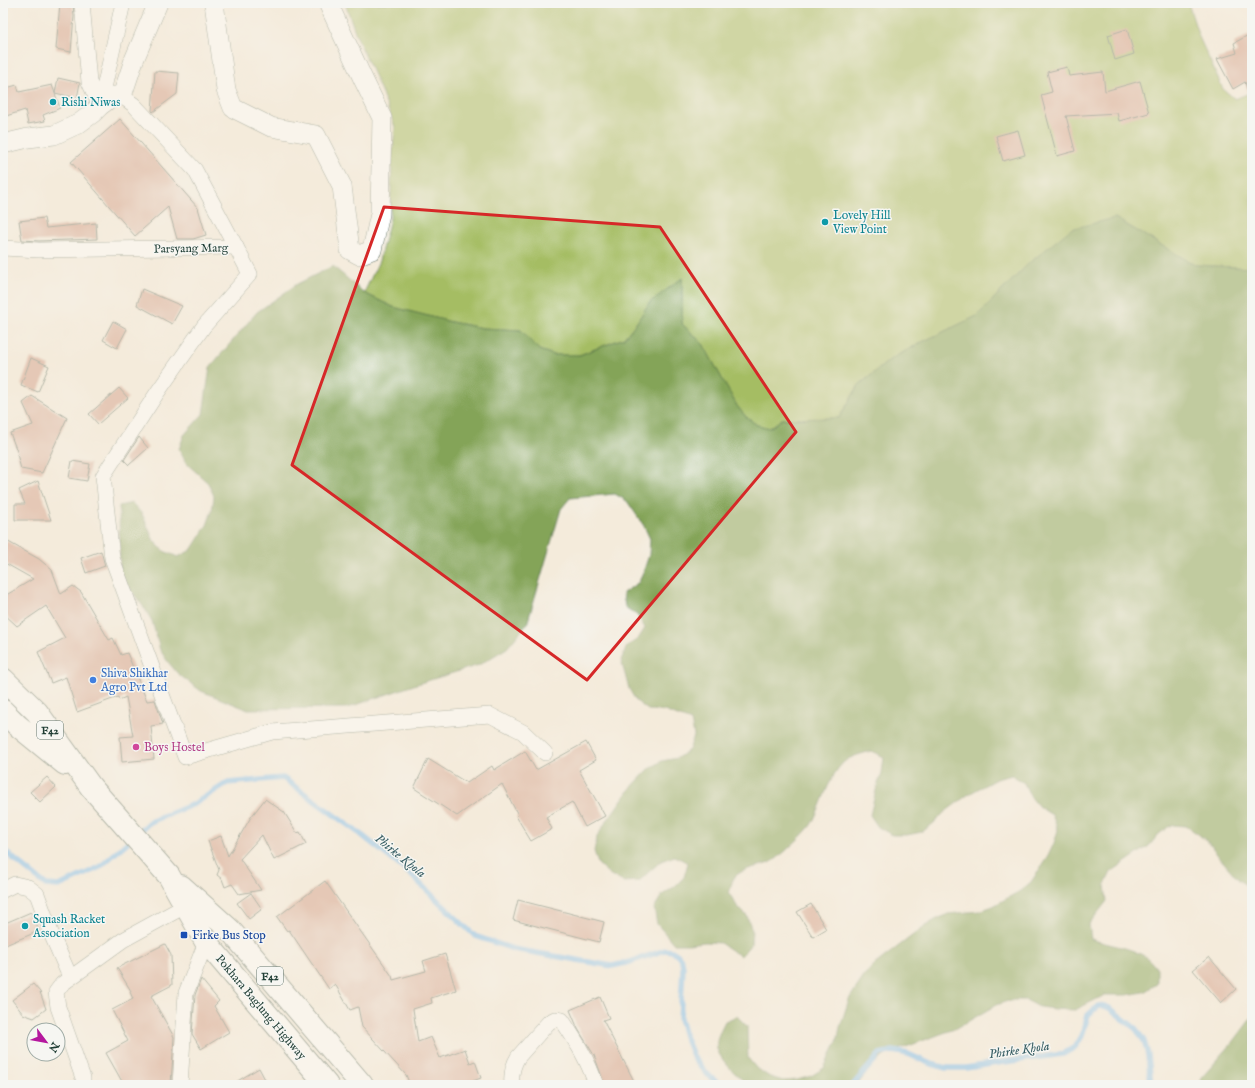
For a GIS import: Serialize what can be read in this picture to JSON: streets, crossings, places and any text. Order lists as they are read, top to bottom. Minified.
{"streets":{"highway":["F42","Pokhara Baglung Highway"],"street":["Parsyang Marg"]},"crossings":[["F42","Pokhara Baglung Highway"]],"water":["Phirke Khola"],"places":{"other":["Rishi Niwas","Lovely Hill View Point","Shiva Shikhar Agro Pvt Ltd","Boys Hostel","Squash Racket Association"],"transit":["Firke Bus Stop"]},"north":"bottom right"}
